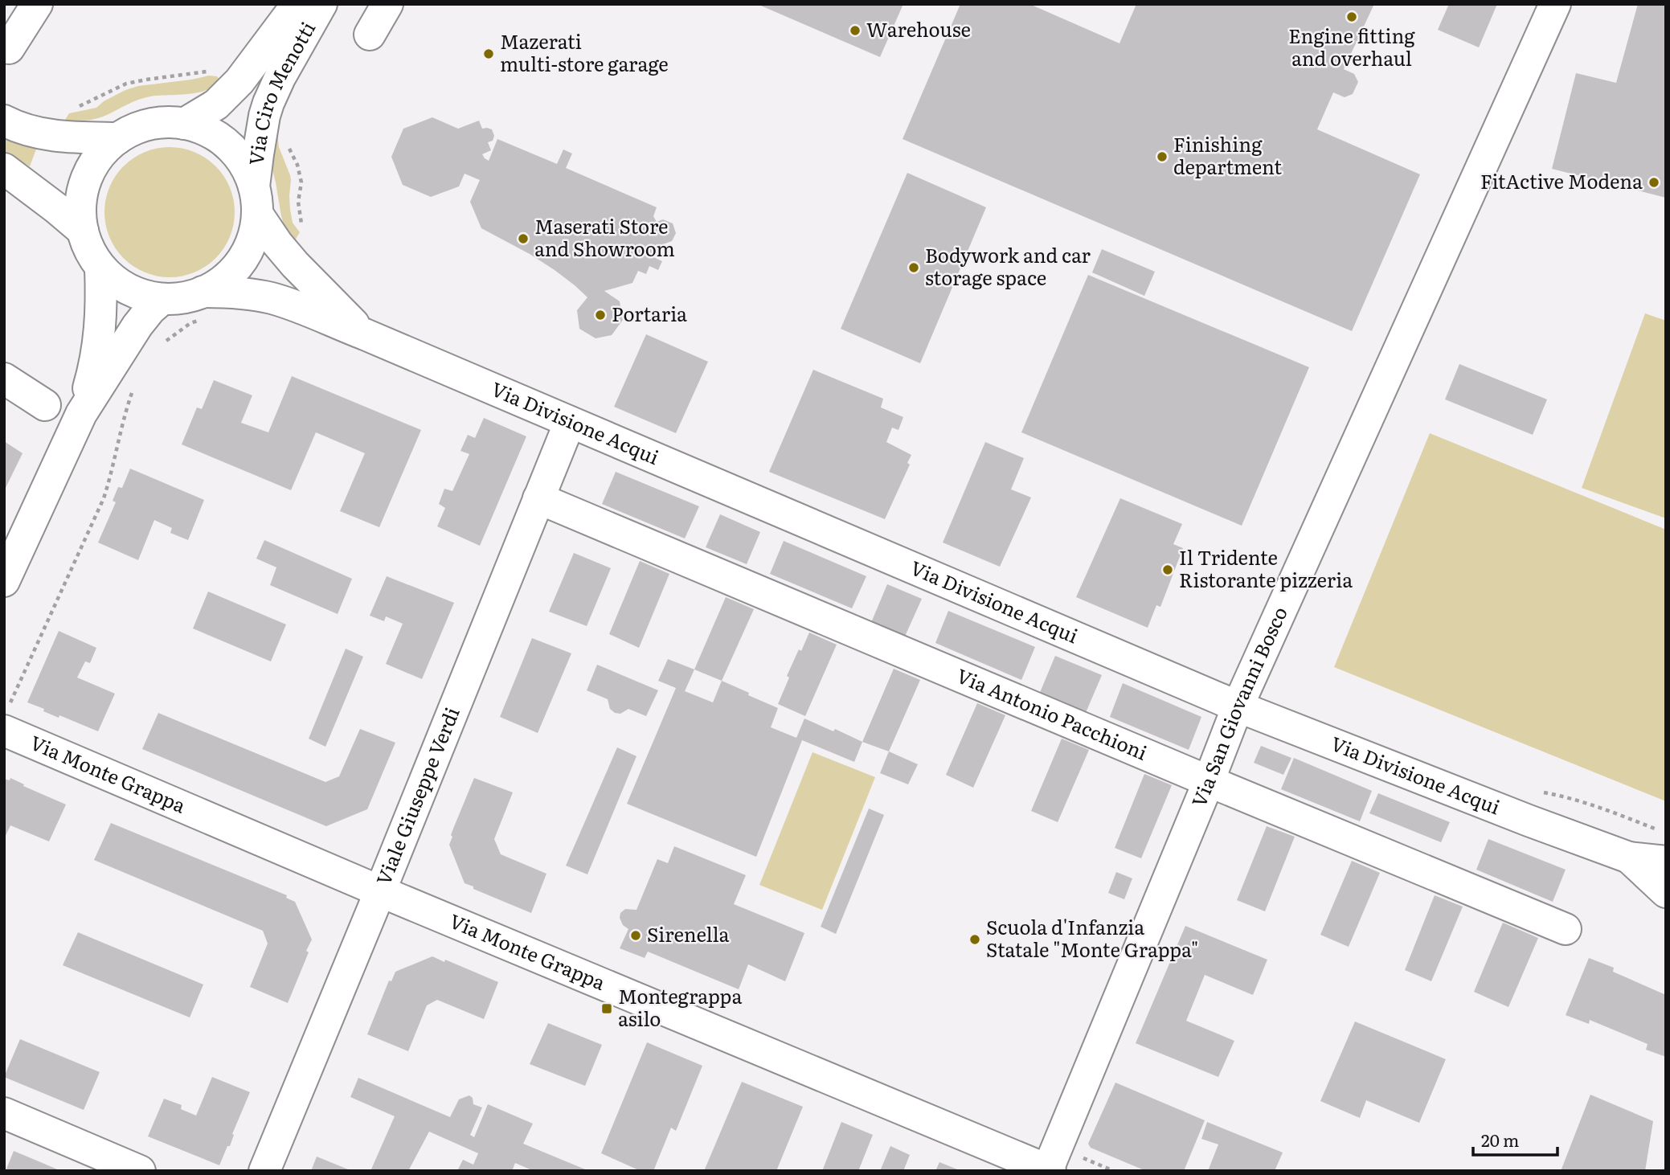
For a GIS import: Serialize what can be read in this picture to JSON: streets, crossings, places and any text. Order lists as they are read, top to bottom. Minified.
{"streets":{"street":["Via Ciro Menotti","Via Divisione Acqui","Via San Giovanni Bosco","Via Antonio Pacchioni","Via Monte Grappa","Viale Giuseppe Verdi"]},"crossings":[["Via Ciro Menotti","Via Divisione Acqui"],["Via Divisione Acqui","Via San Giovanni Bosco"],["Via Divisione Acqui","Viale Giuseppe Verdi"],["Via San Giovanni Bosco","Via Antonio Pacchioni"],["Via San Giovanni Bosco","Via Monte Grappa"],["Via Antonio Pacchioni","Viale Giuseppe Verdi"],["Via Monte Grappa","Viale Giuseppe Verdi"]],"places":{"other":["Engine fitting and overhaul","Warehouse","Mazerati multi-store garage","Finishing department","FitActive Modena","Maserati Store and Showroom","Bodywork and car storage space","Portaria","Il Tridente Ristorante pizzeria","Sirenella","Scuola d'Infanzia Statale \"Monte Grappa\""],"transit":["Montegrappa asilo"]},"scale_bar":"20 m"}
